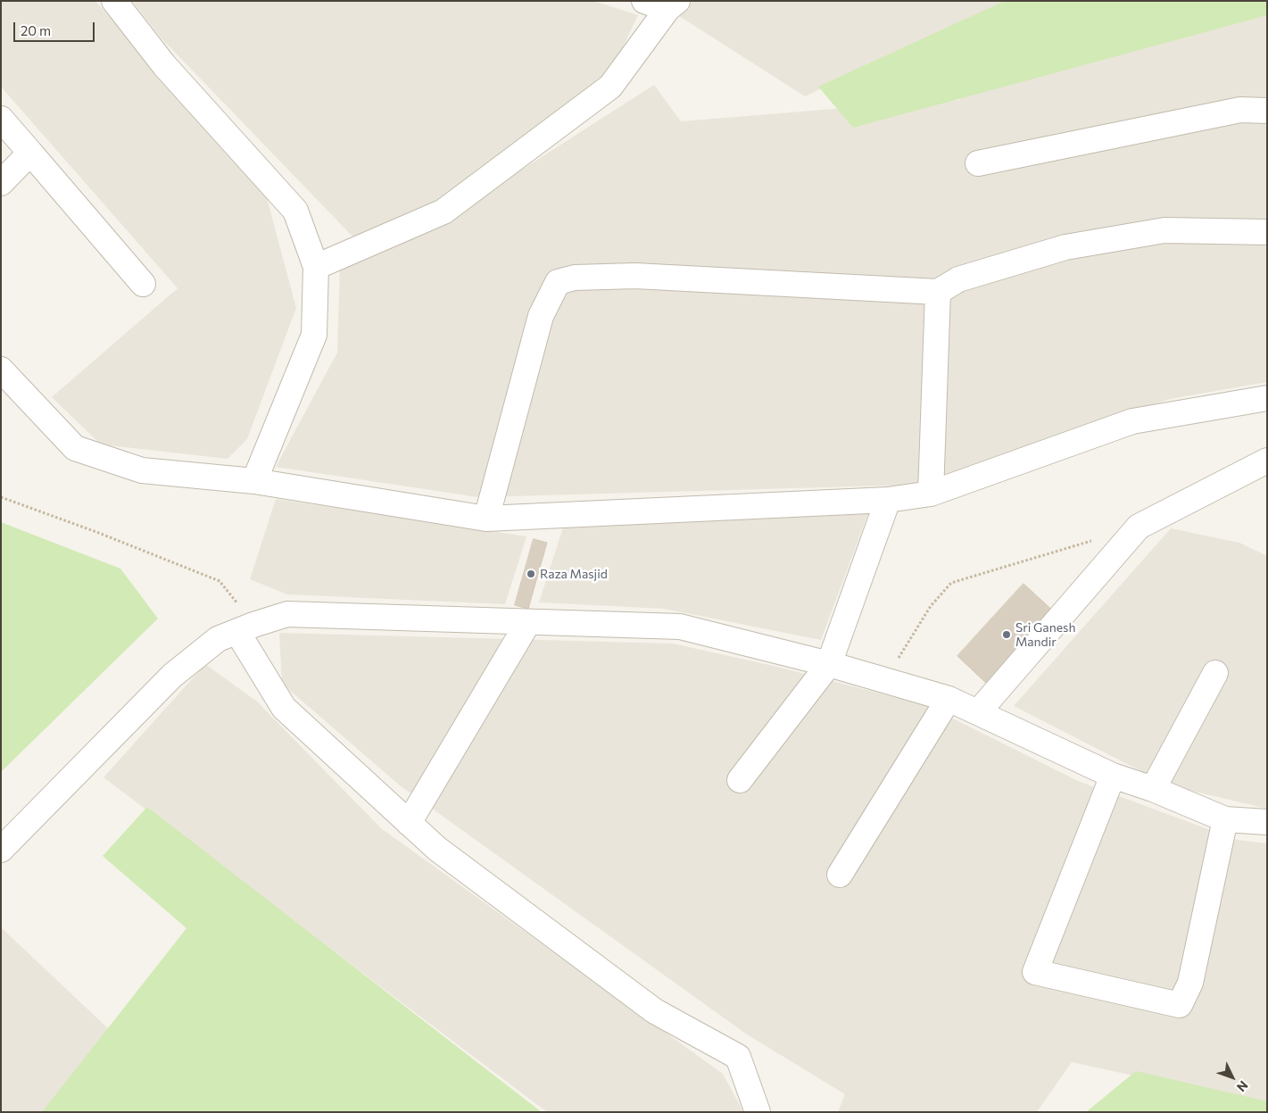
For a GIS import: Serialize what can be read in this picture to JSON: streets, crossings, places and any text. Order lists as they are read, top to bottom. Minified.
{"places":["Raza Masjid","Sri Ganesh Mandir"],"scale_bar":"20 m","north":"bottom right"}
